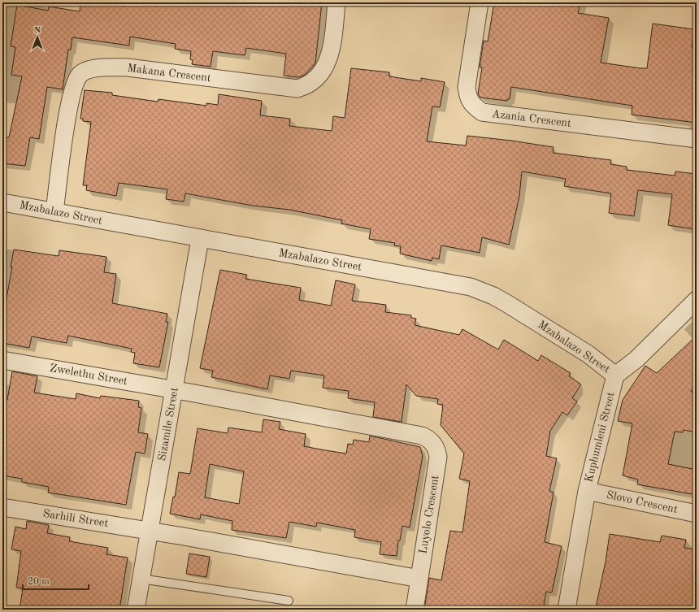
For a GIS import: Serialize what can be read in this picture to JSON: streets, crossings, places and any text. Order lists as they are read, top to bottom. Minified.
{"streets":{"street":["Makana Crescent","Azania Crescent","Mzabalazo Street","Zwelethu Street","Sizamile Street","Kuphumleni Street","Slovo Crescent","Luyolo Crescent","Sarhili Street"]},"crossings":[["Makana Crescent","Mzabalazo Street"],["Mzabalazo Street","Sizamile Street"],["Mzabalazo Street","Kuphumleni Street"],["Zwelethu Street","Sizamile Street"],["Zwelethu Street","Luyolo Crescent"],["Sizamile Street","Luyolo Crescent"],["Sizamile Street","Sarhili Street"],["Kuphumleni Street","Slovo Crescent"]],"scale_bar":"20 m","north":"top"}
